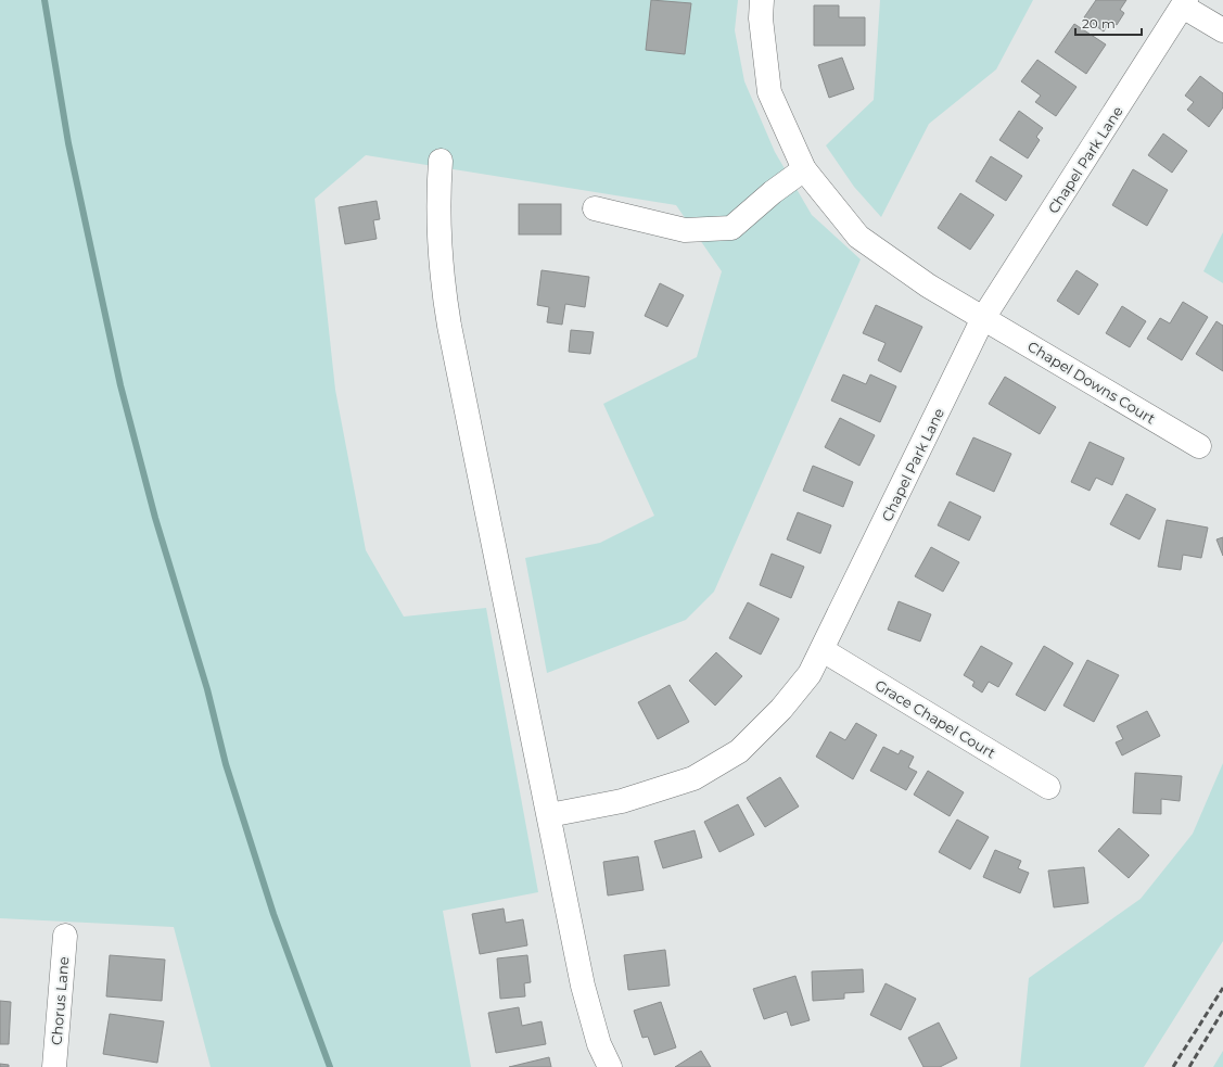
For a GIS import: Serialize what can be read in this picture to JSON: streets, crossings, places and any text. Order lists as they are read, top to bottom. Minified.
{"streets":{"street":["Chapel Park Lane","Chapel Downs Court","Grace Chapel Court","Chorus Lane"]},"crossings":[["Chapel Park Lane","Chapel Downs Court"],["Chapel Park Lane","Grace Chapel Court"]],"scale_bar":"20 m"}
